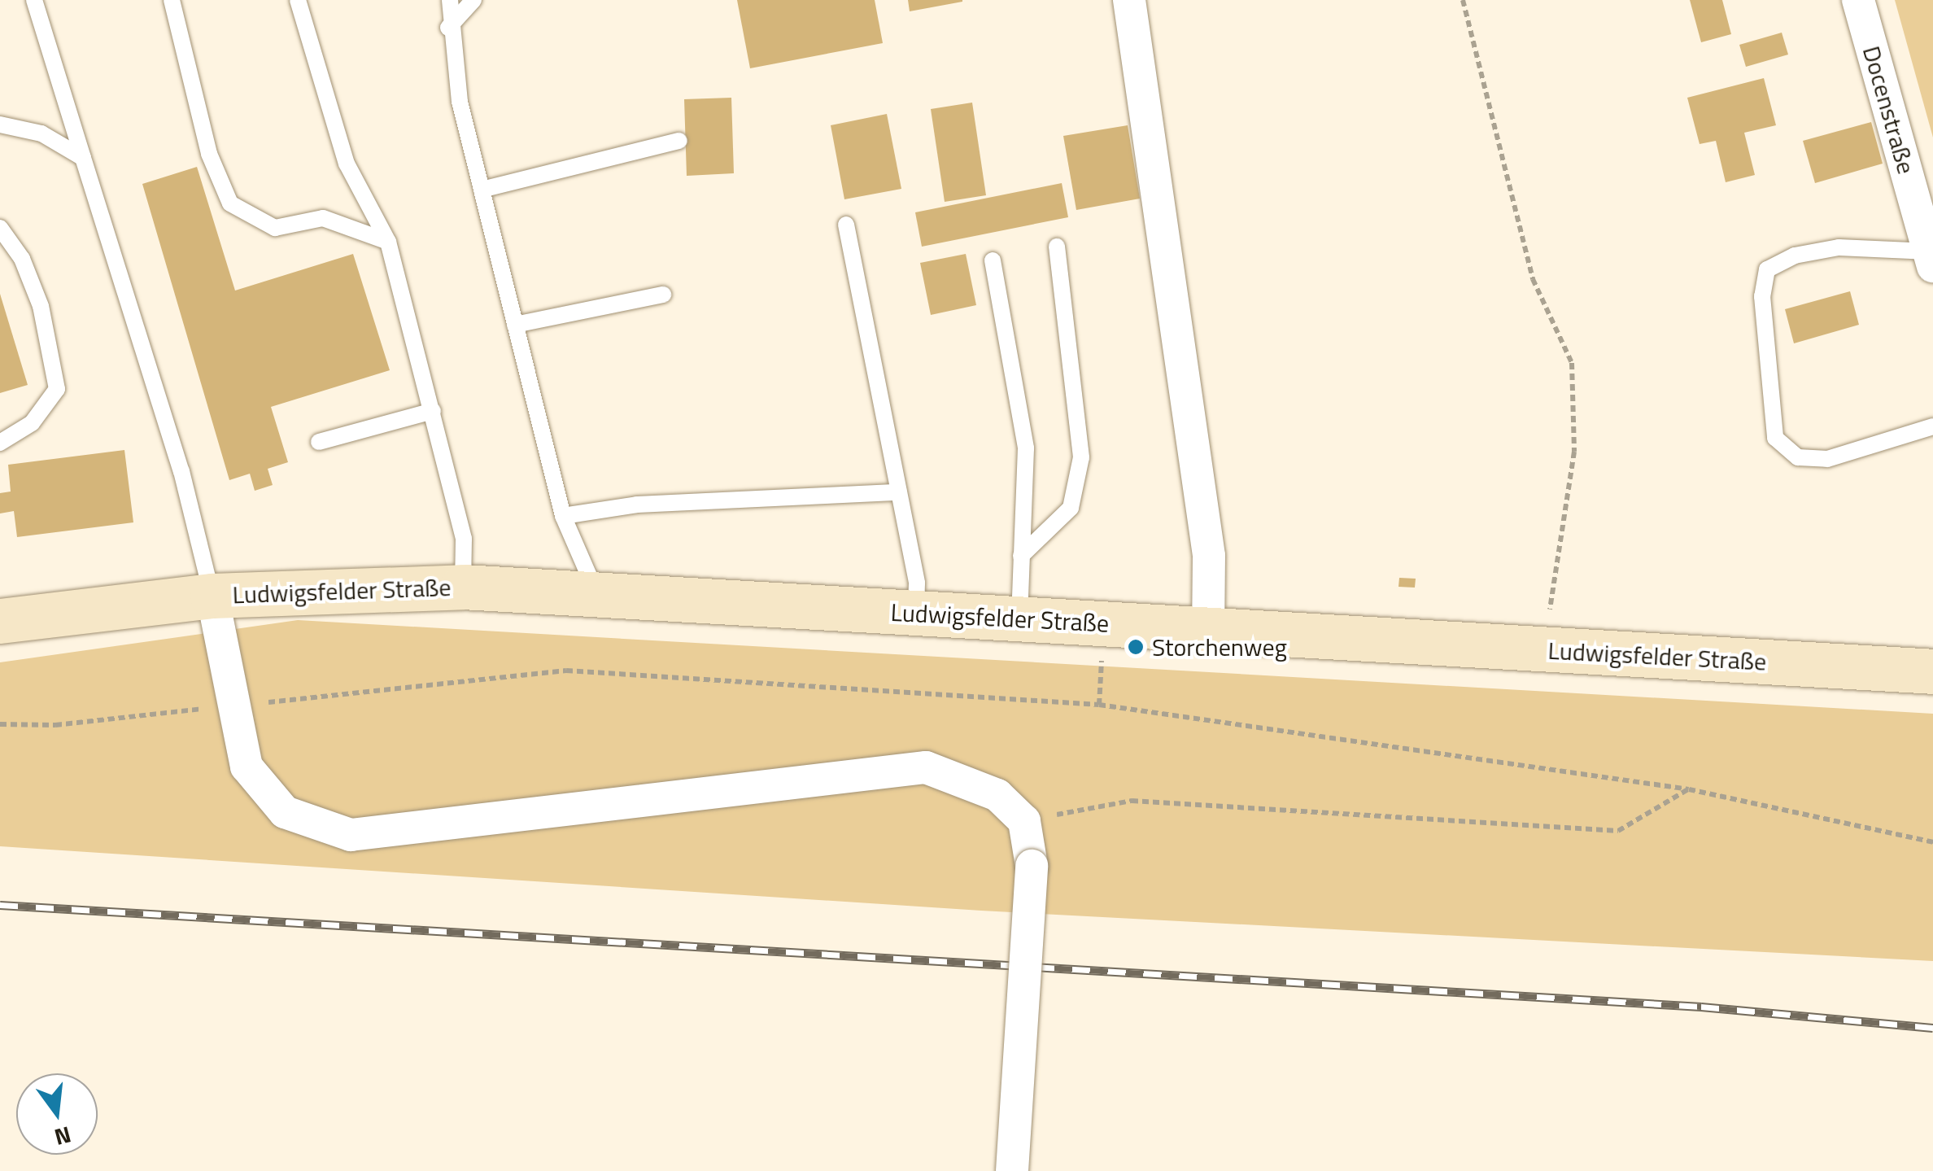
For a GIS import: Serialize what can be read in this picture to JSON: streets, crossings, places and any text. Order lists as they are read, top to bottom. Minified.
{"streets":{"street":["Docenstraße","Ludwigsfelder Straße"]},"places":["Storchenweg"],"north":"bottom"}
